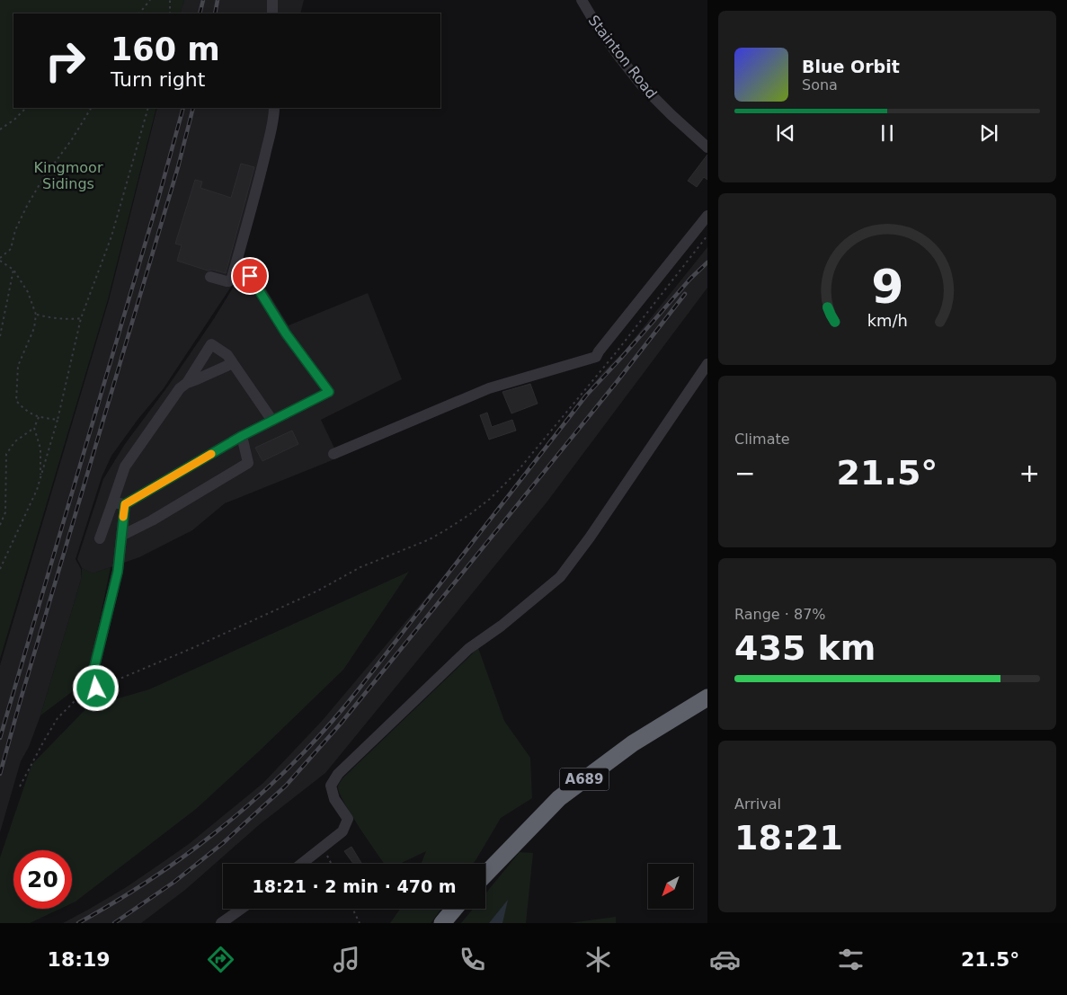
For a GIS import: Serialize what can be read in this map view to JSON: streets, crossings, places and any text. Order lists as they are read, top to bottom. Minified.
{"streets":{"highway":["A689"],"street":["Stainton Road"]},"parks":["Kingmoor Sidings"],"north":"bottom left","page":{"turn":["160 m","Turn right"],"song":["Blue Orbit","Sona"],"tile":["Climate",["Range · 87%","435 km"],["Arrival","18:21"]],"heat":["−","21.5°","+"],"limit":"20","trip":"18:21 · 2 min · 470 m","tabs":["18:19","21.5°"],"gauge":["9","km/h"]}}
